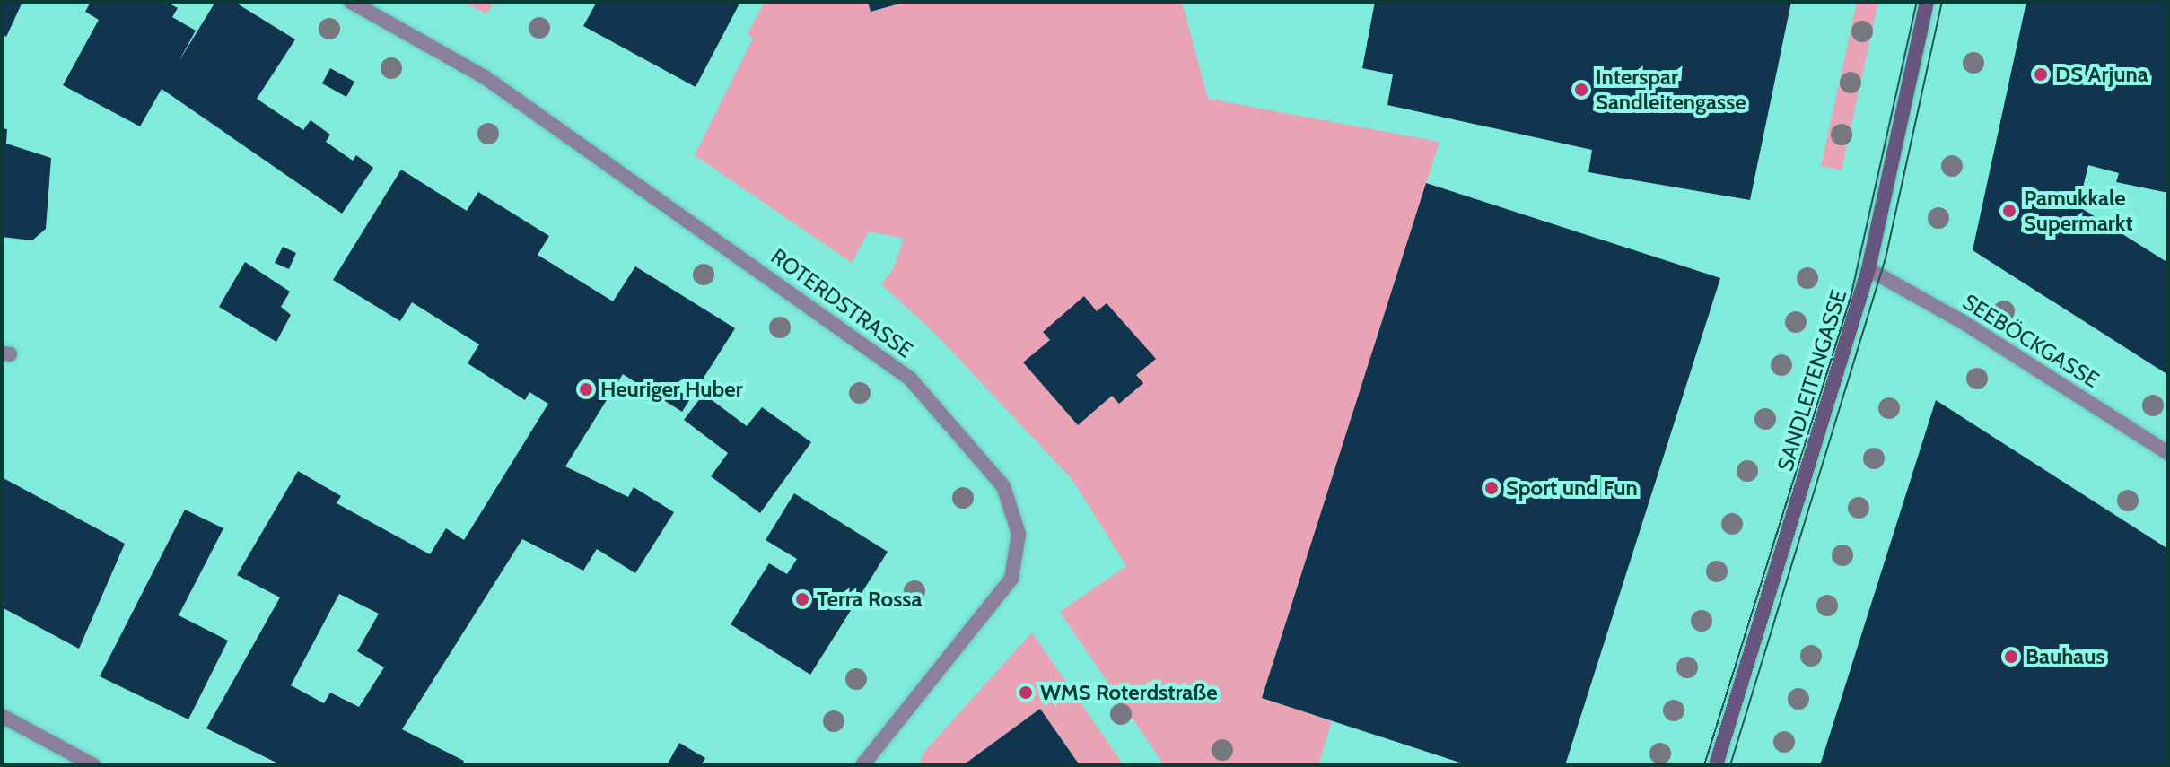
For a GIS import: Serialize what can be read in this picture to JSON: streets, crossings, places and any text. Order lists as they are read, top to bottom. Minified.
{"streets":{"main road":["SANDLEITENGASSE"],"street":["ROTERDSTRASSE","SEEBÖCKGASSE"]},"crossings":[["SEEBÖCKGASSE","SANDLEITENGASSE"]],"places":["DS Arjuna","Interspar Sandleitengasse","Pamukkale Supermarkt","Heuriger Huber","Sport und Fun","Terra Rossa","Bauhaus","WMS Roterdstraße"]}
